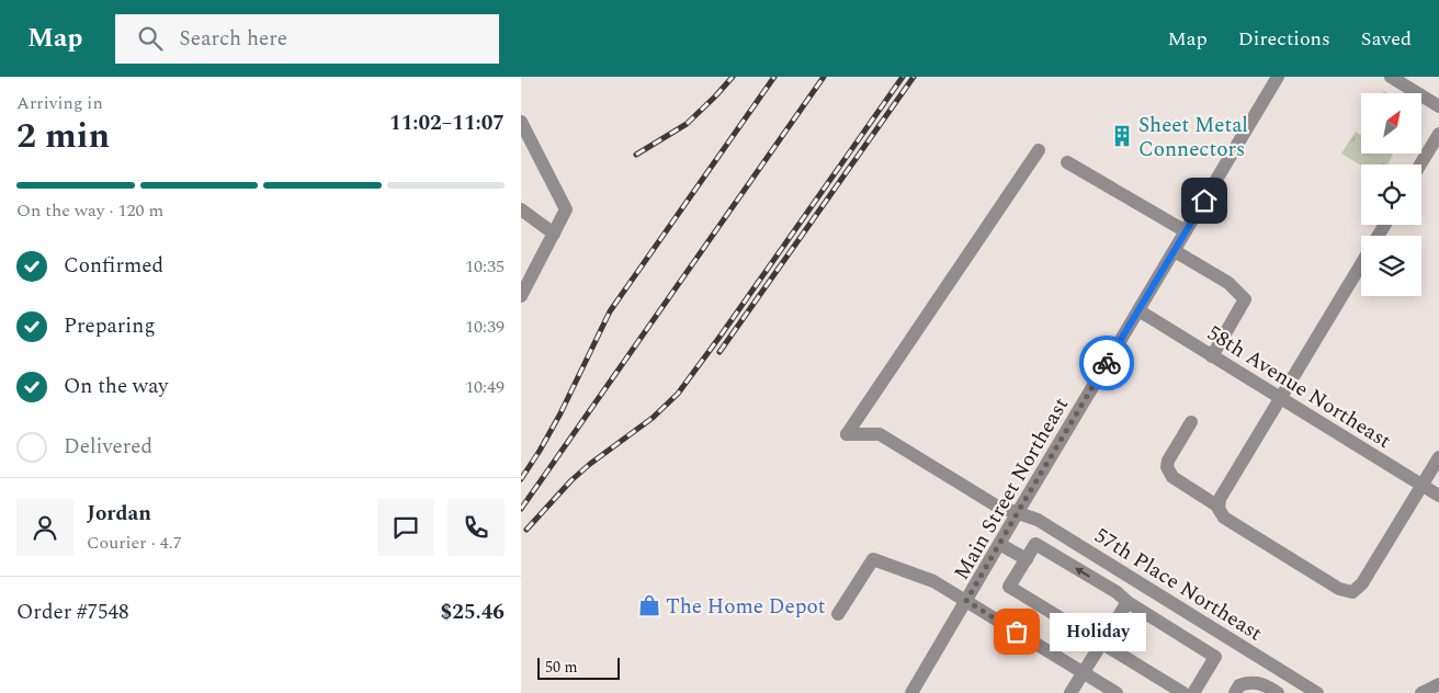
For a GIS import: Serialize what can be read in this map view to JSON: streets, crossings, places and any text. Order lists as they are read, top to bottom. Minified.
{"streets":{"street":["58th Avenue Northeast","Main Street Northeast","57th Place Northeast"]},"crossings":[["58th Avenue Northeast","Main Street Northeast"],["Main Street Northeast","57th Place Northeast"]],"places":{"building":["Sheet Metal Connectors"],"shop":["The Home Depot"],"other":["Holiday"]},"scale_bar":"50 m","north":"top right","page":{"header":"Map","search":"Search here","nav":["Map","Directions","Saved"],"heading":["2 min","Arriving in","11:02–11:07"],"panel":["Jordan","Courier · 4.7","Order #7548","$25.46"],"bar":"On the way · 120 m","list":[["Confirmed","10:35"],["Preparing","10:39"],["On the way","10:49"],"Delivered"],"bubble":"Holiday","scale":"50 m"}}
